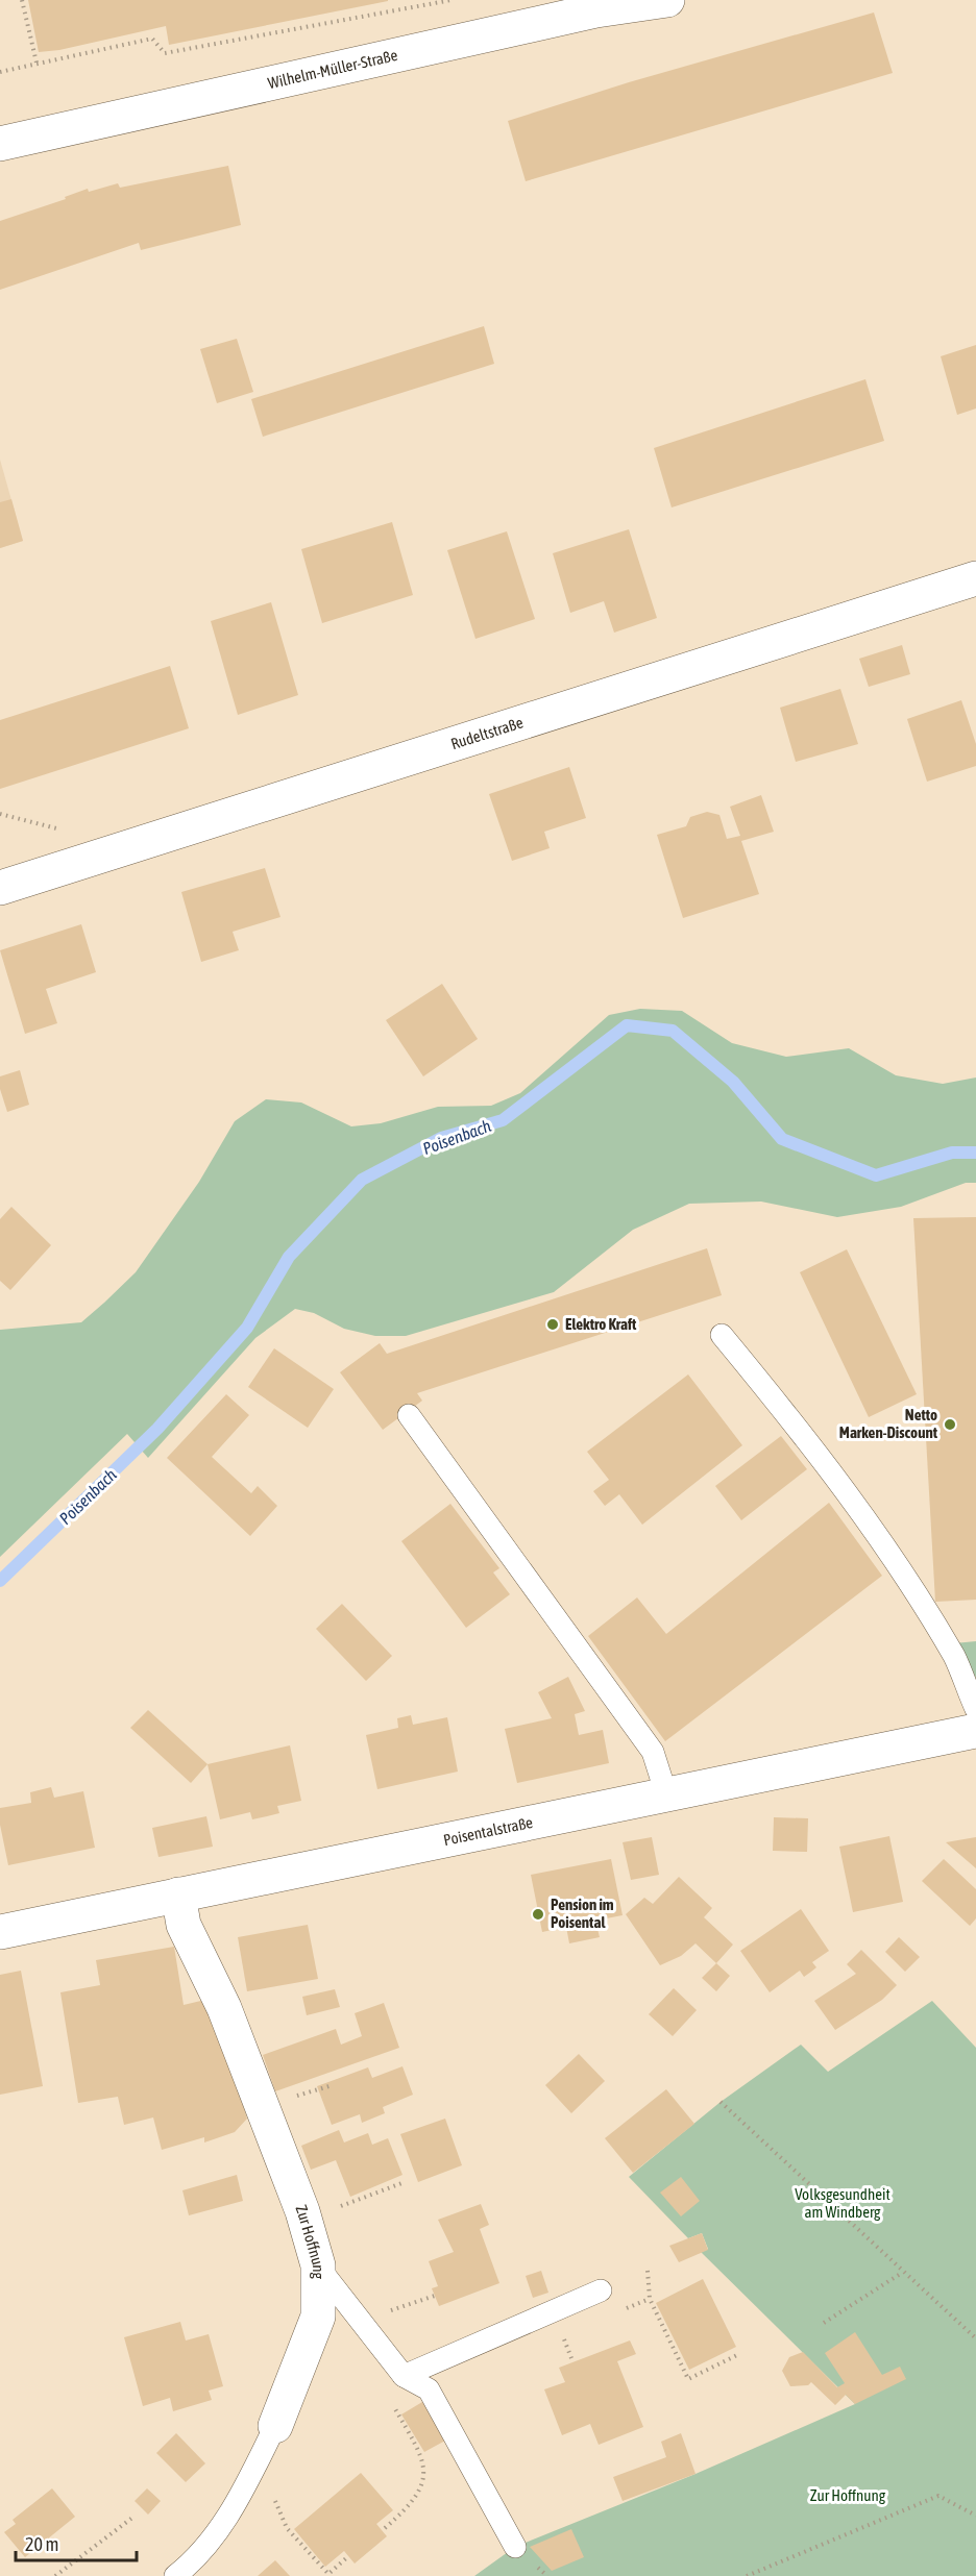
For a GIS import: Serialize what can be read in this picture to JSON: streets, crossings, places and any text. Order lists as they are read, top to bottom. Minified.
{"streets":{"street":["Wilhelm-Müller-Straße","Rudeltstraße","Poisentalstraße","Zur Hoffnung"]},"crossings":[["Poisentalstraße","Zur Hoffnung"]],"water":["Poisenbach"],"parks":["Volksgesundheit am Windberg","Zur Hoffnung"],"places":["Elektro Kraft","Netto Marken-Discount","Pension im Poisental"],"scale_bar":"20 m"}
